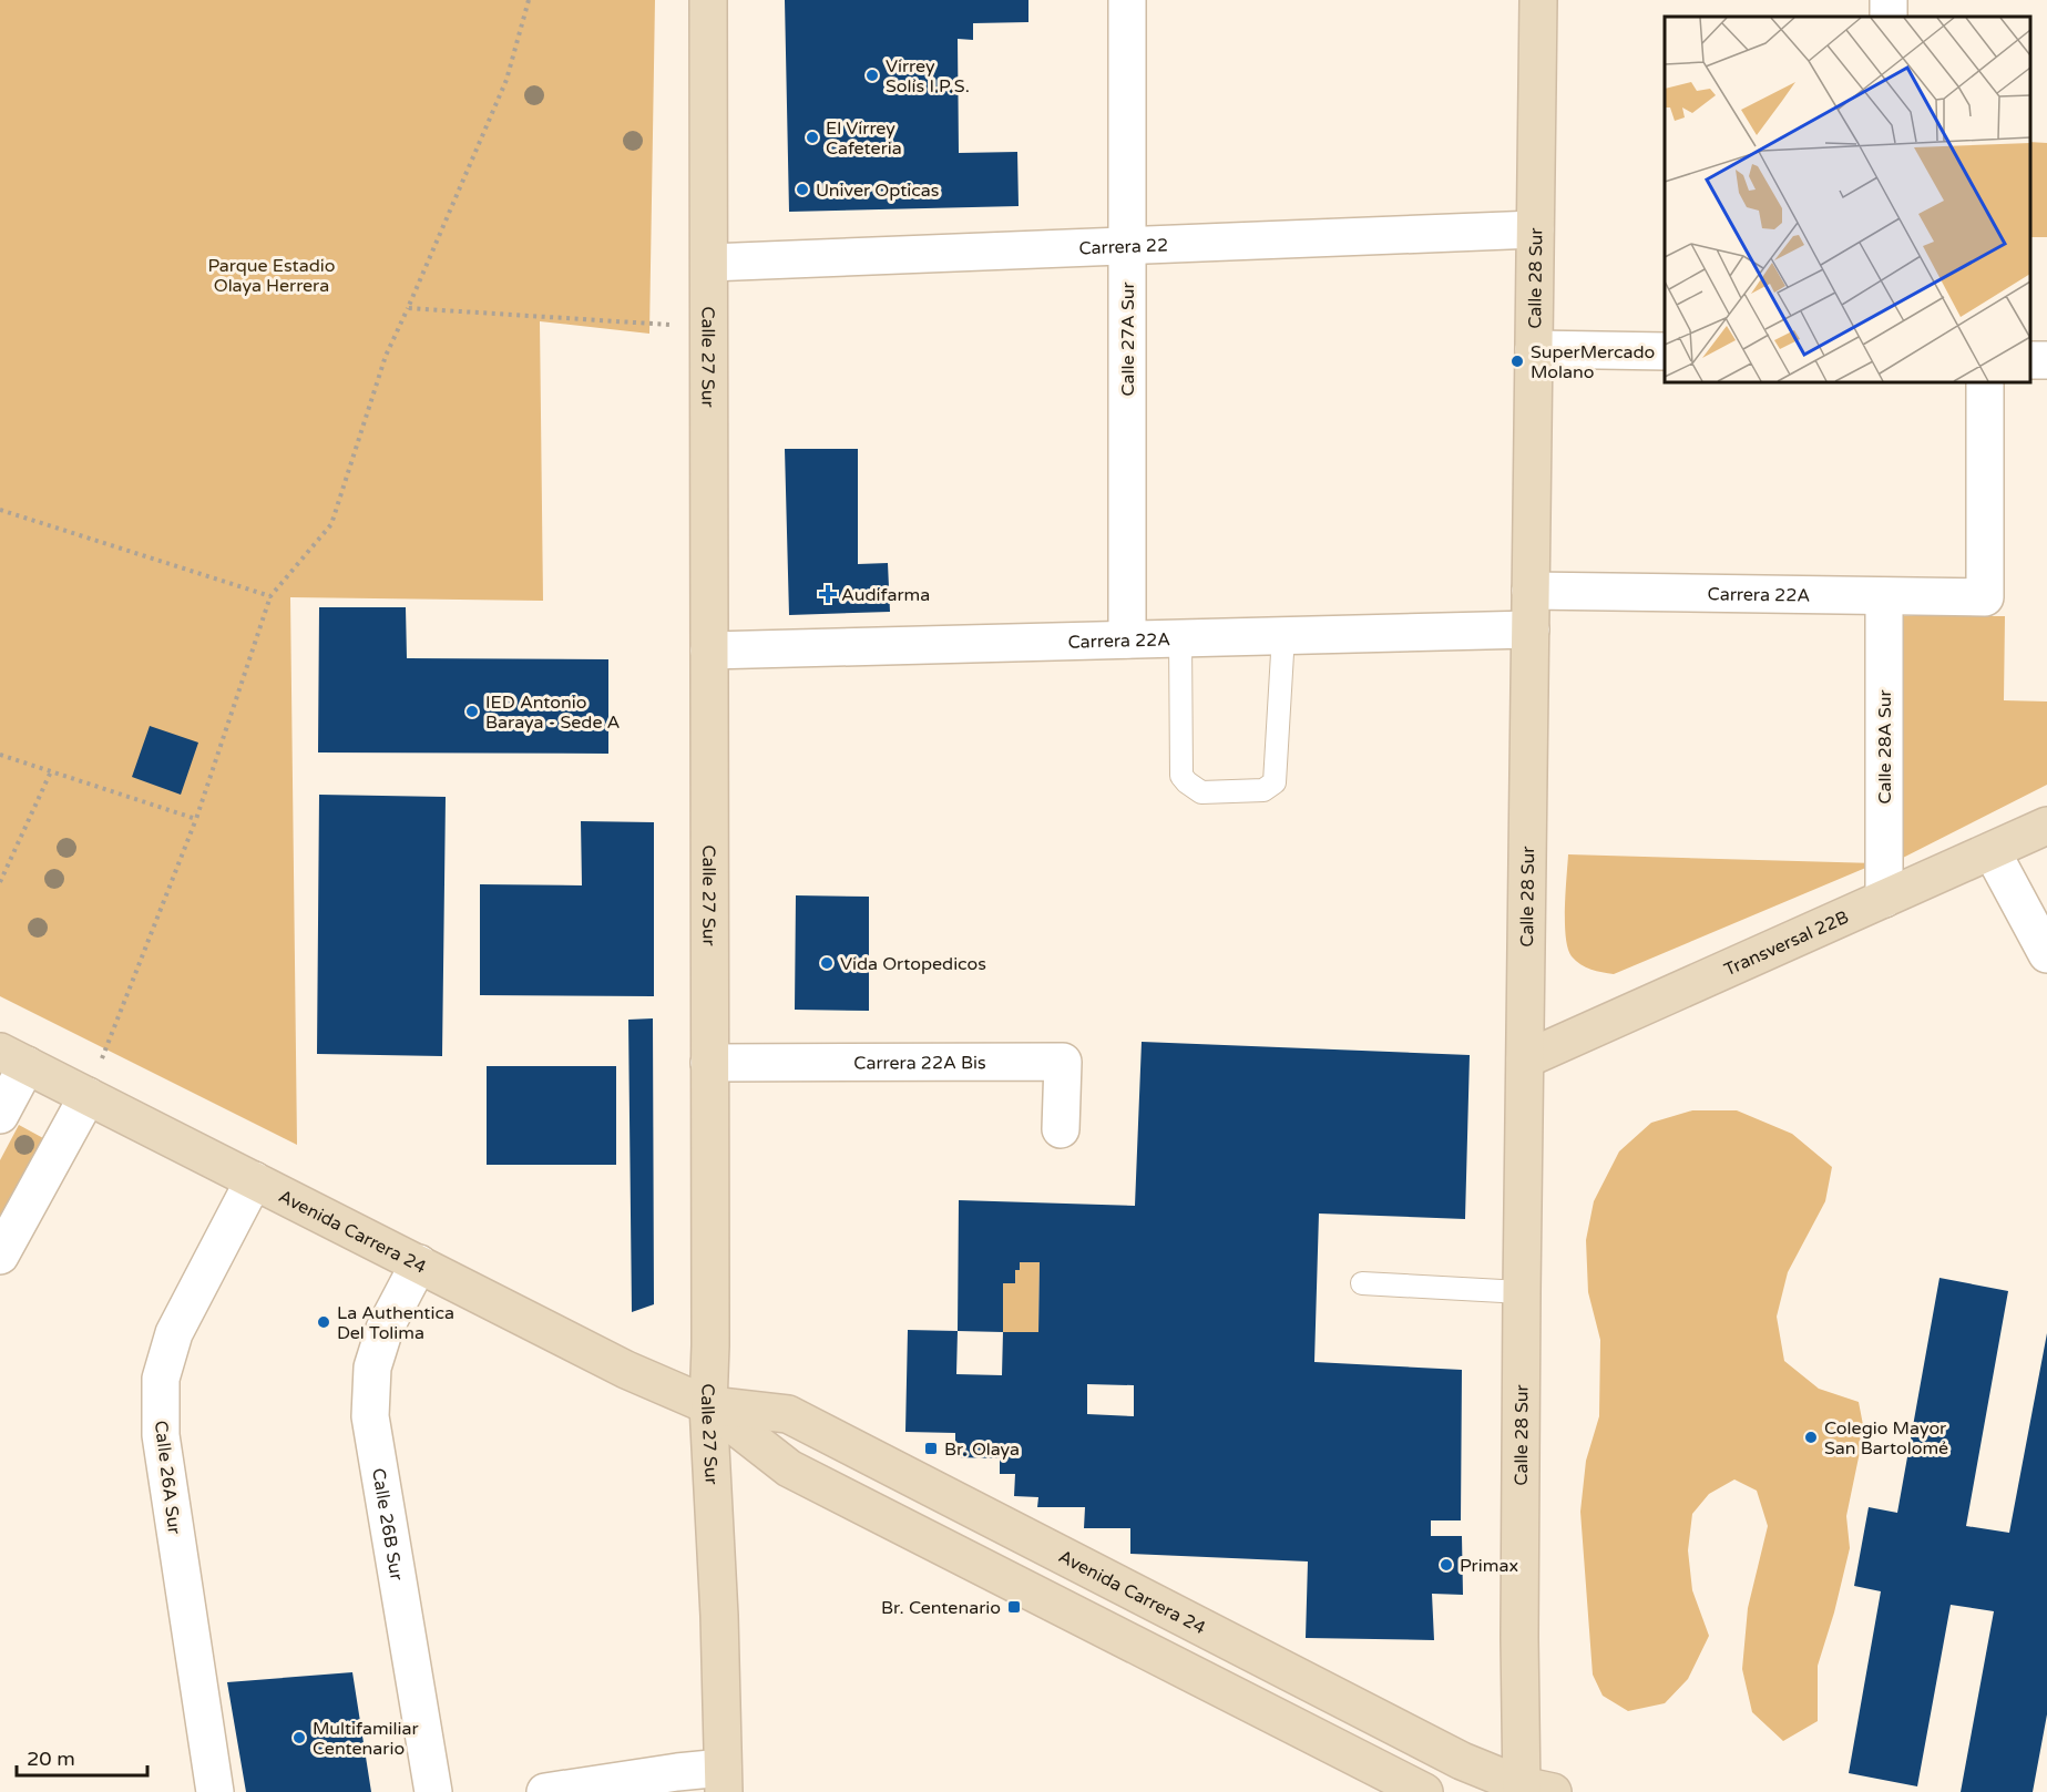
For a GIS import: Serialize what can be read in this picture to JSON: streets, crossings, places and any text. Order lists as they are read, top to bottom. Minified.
{"streets":{"main road":["Calle 28 Sur","Calle 27 Sur","Transversal 22B","Avenida Carrera 24"],"street":["Carrera 22","Calle 27A Sur","Carrera 22A","Calle 28A Sur","Carrera 22A Bis","Calle 26A Sur","Calle 26B Sur"]},"crossings":[["Carrera 22","Calle 28 Sur"],["Carrera 22","Calle 27A Sur"],["Carrera 22","Calle 27 Sur"],["Calle 28 Sur","Carrera 22A"],["Calle 28 Sur","Transversal 22B"],["Calle 28 Sur","Avenida Carrera 24"],["Calle 27A Sur","Carrera 22A"],["Calle 27 Sur","Carrera 22A"],["Calle 27 Sur","Carrera 22A Bis"],["Calle 27 Sur","Avenida Carrera 24"],["Carrera 22A","Calle 28A Sur"],["Calle 28A Sur","Transversal 22B"],["Avenida Carrera 24","Calle 26A Sur"],["Avenida Carrera 24","Calle 26B Sur"]],"parks":["Parque Estadio Olaya Herrera"],"places":{"other":["Virrey Solís I.P.S.","El Virrey Cafeteria","Univer Opticas","SuperMercado Molano","IED Antonio Baraya - Sede A","Vida Ortopedicos","La Authentica Del Tolima","Colegio Mayor San Bartolomé","Primax","Multifamiliar Centenario"],"health":["Audifarma"],"transit":["Br. Olaya","Br. Centenario"]},"scale_bar":"20 m"}
